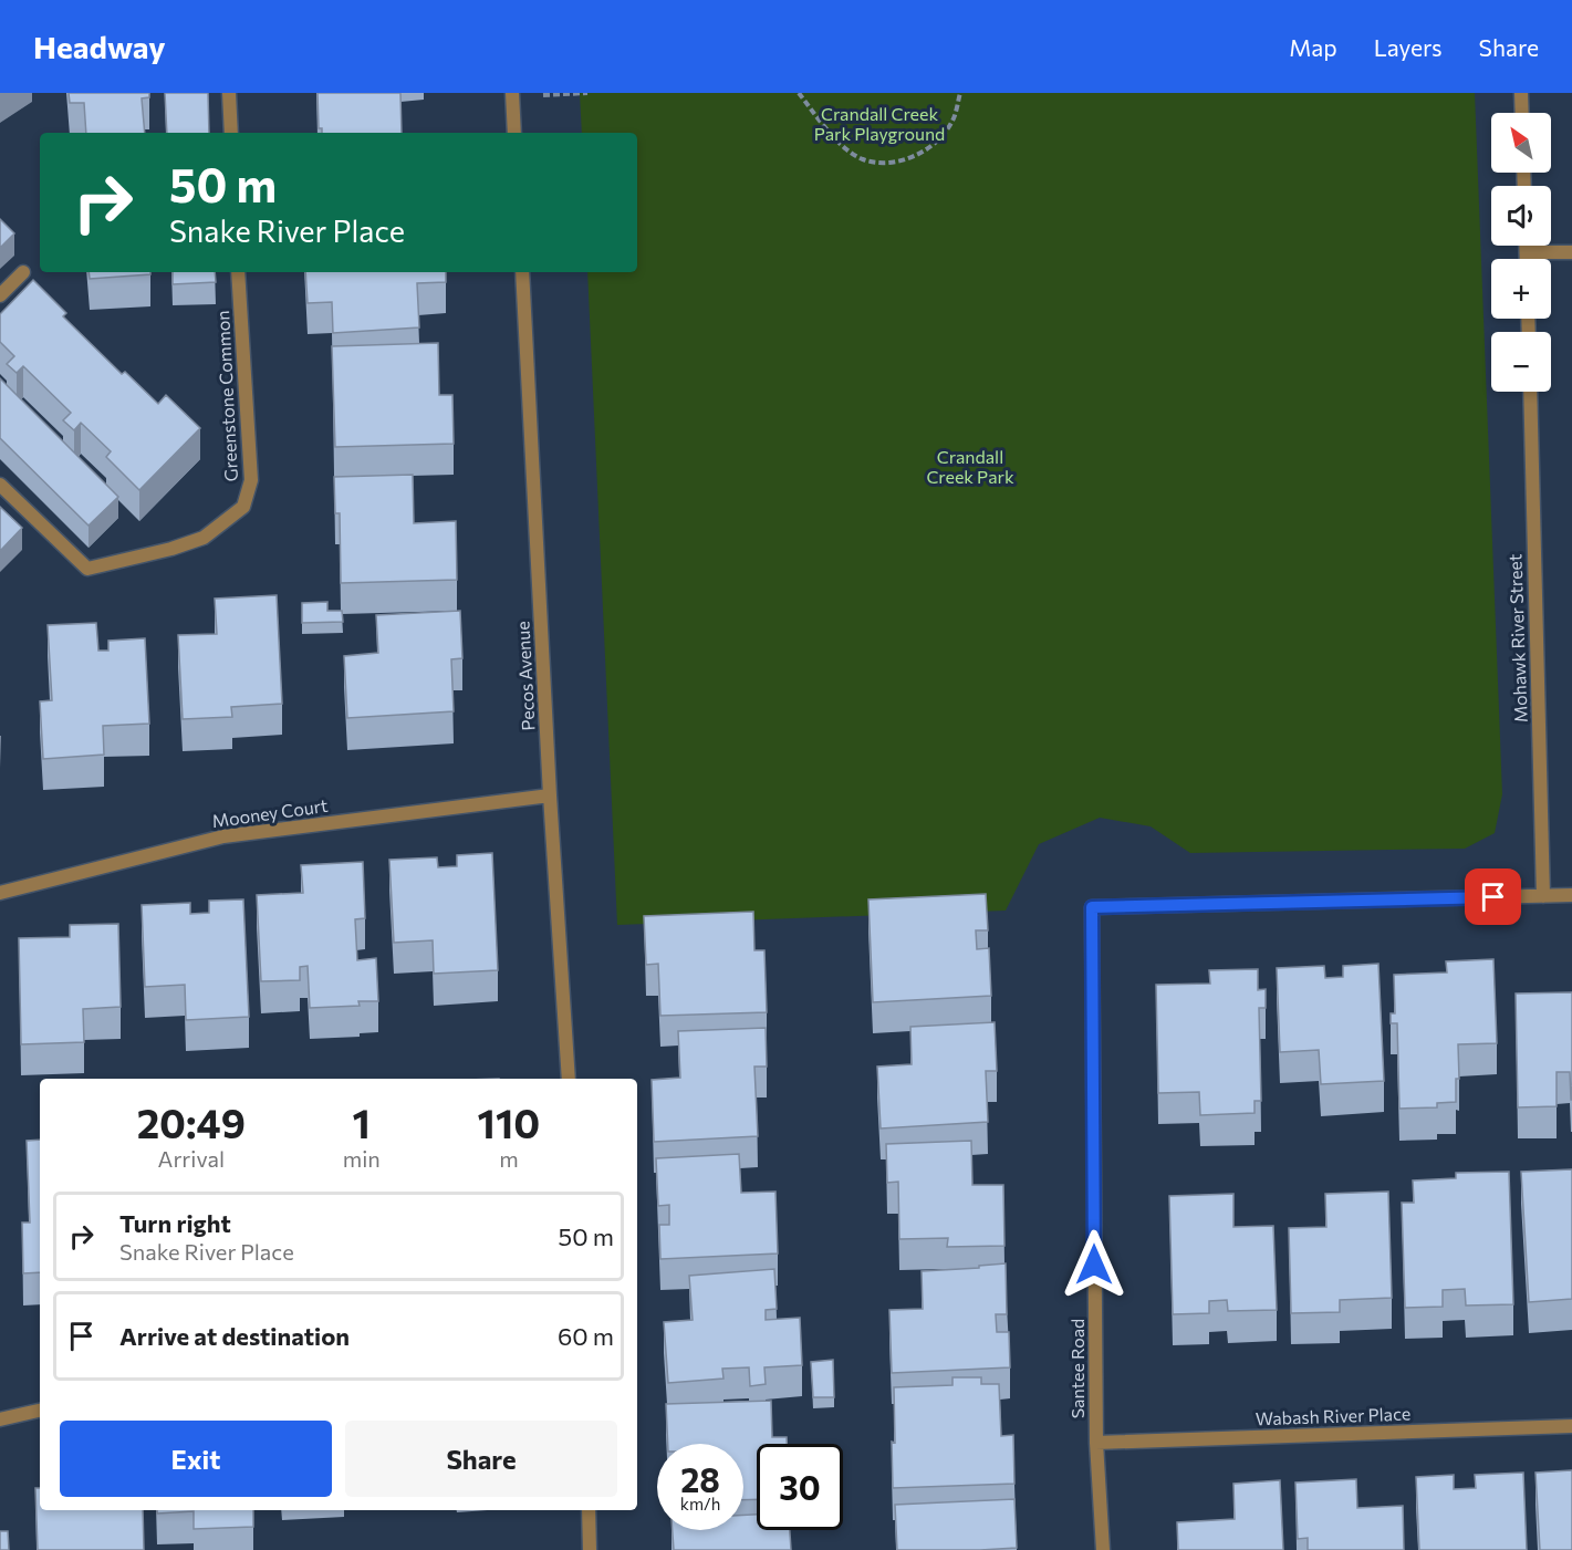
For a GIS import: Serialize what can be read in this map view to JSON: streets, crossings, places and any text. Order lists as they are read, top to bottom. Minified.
{"streets":{"street":["Greenstone Common","Mohawk River Street","Pecos Avenue","Mooney Court","Santee Road","Wabash River Place"]},"crossings":[["Mohawk River Street","Santee Road"],["Pecos Avenue","Mooney Court"],["Santee Road","Wabash River Place"]],"parks":["Crandall Creek Park Playground","Crandall Creek Park"],"north":"top left","page":{"header":"Headway","nav":["Map","Layers","Share"],"map_buttons":["+","−"],"turn":["50 m","Snake River Place"],"eta":["20:49","Arrival","1","min","110","m"],"list":[{"name":"Turn right","note":"Snake River Place","value":"50 m"},{"name":"Arrive at destination","value":"60 m"}],"buttons":["Exit","Share"],"speed":"28 km/h","limit":"30"}}
